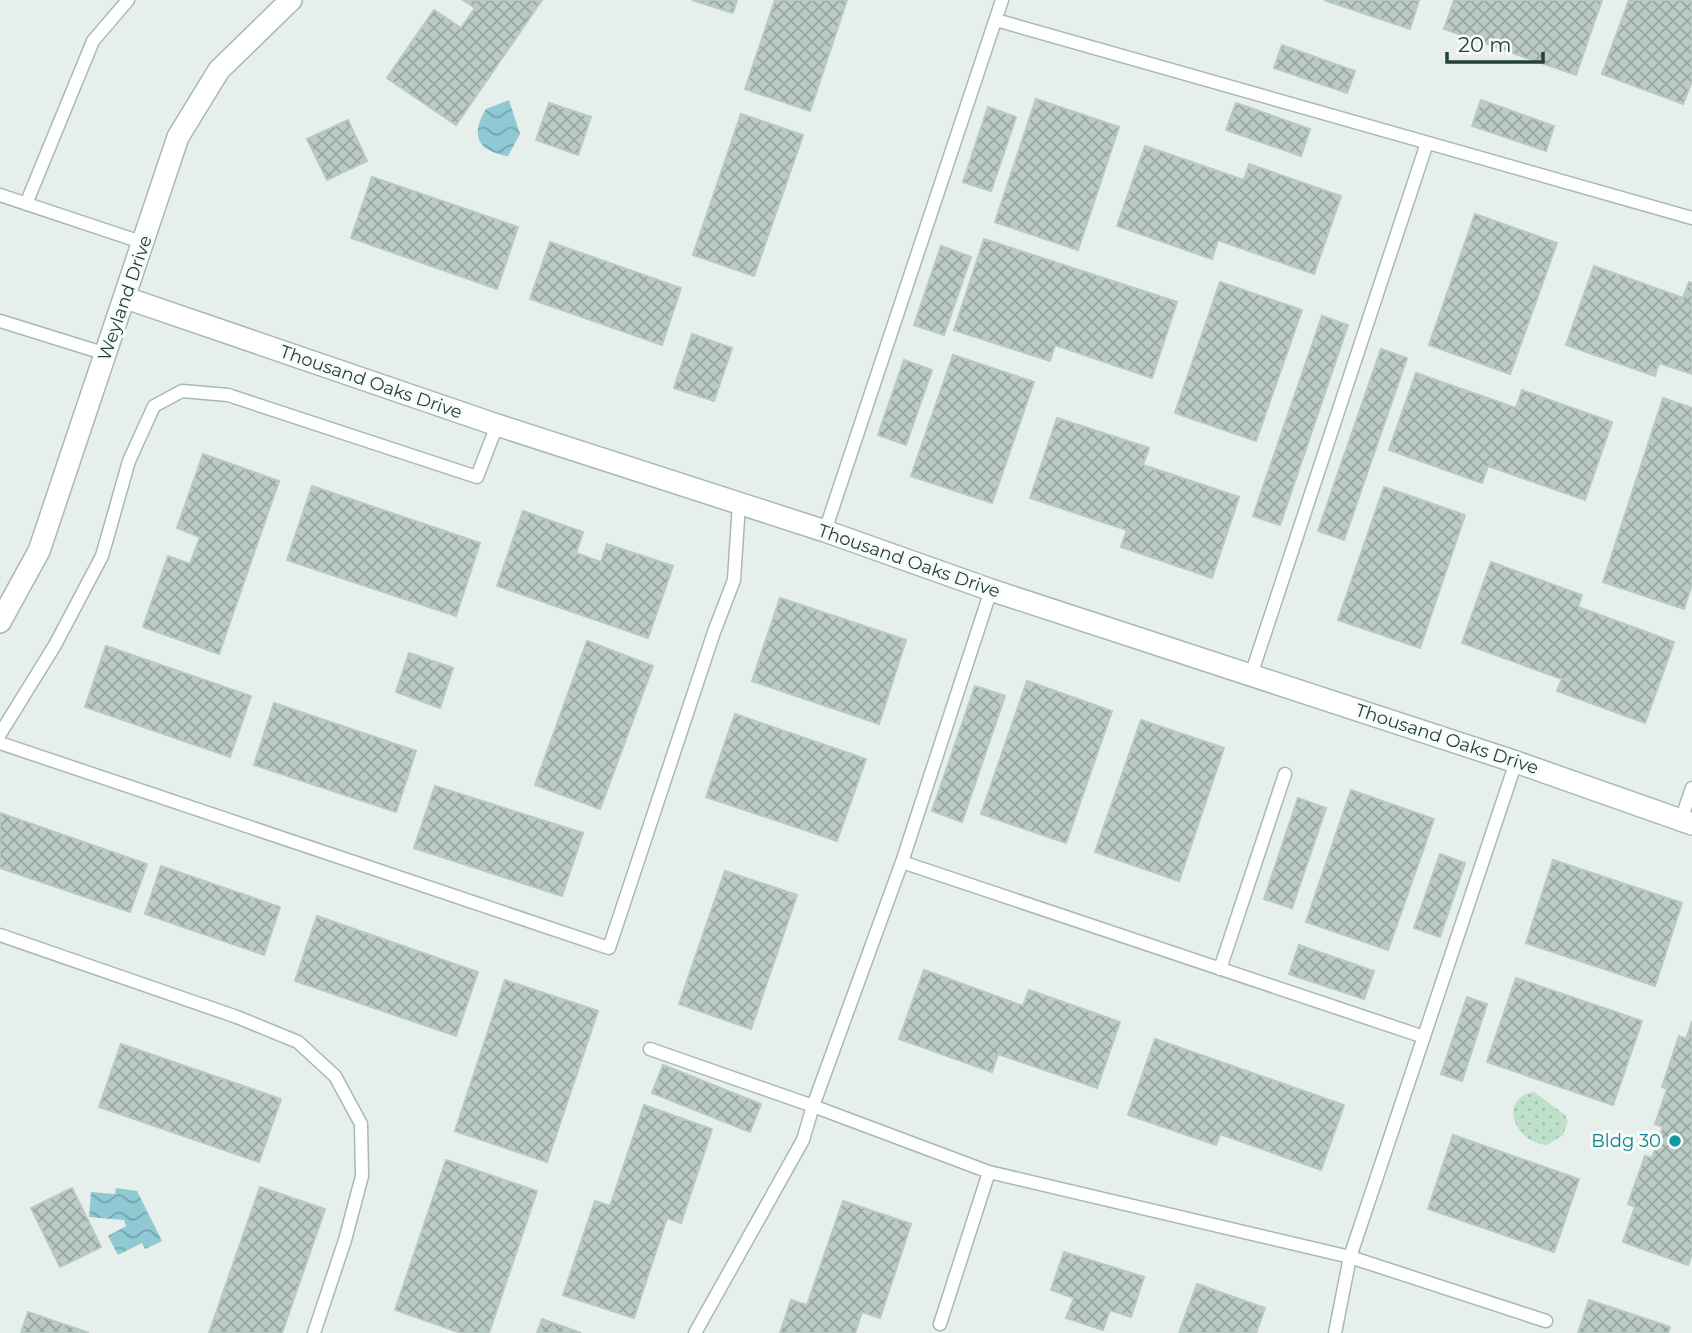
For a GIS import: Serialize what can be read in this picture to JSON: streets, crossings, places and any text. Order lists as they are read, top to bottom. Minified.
{"streets":{"street":["Weyland Drive","Thousand Oaks Drive"]},"crossings":[["Weyland Drive","Thousand Oaks Drive"]],"places":["Bldg 30"],"scale_bar":"20 m"}
